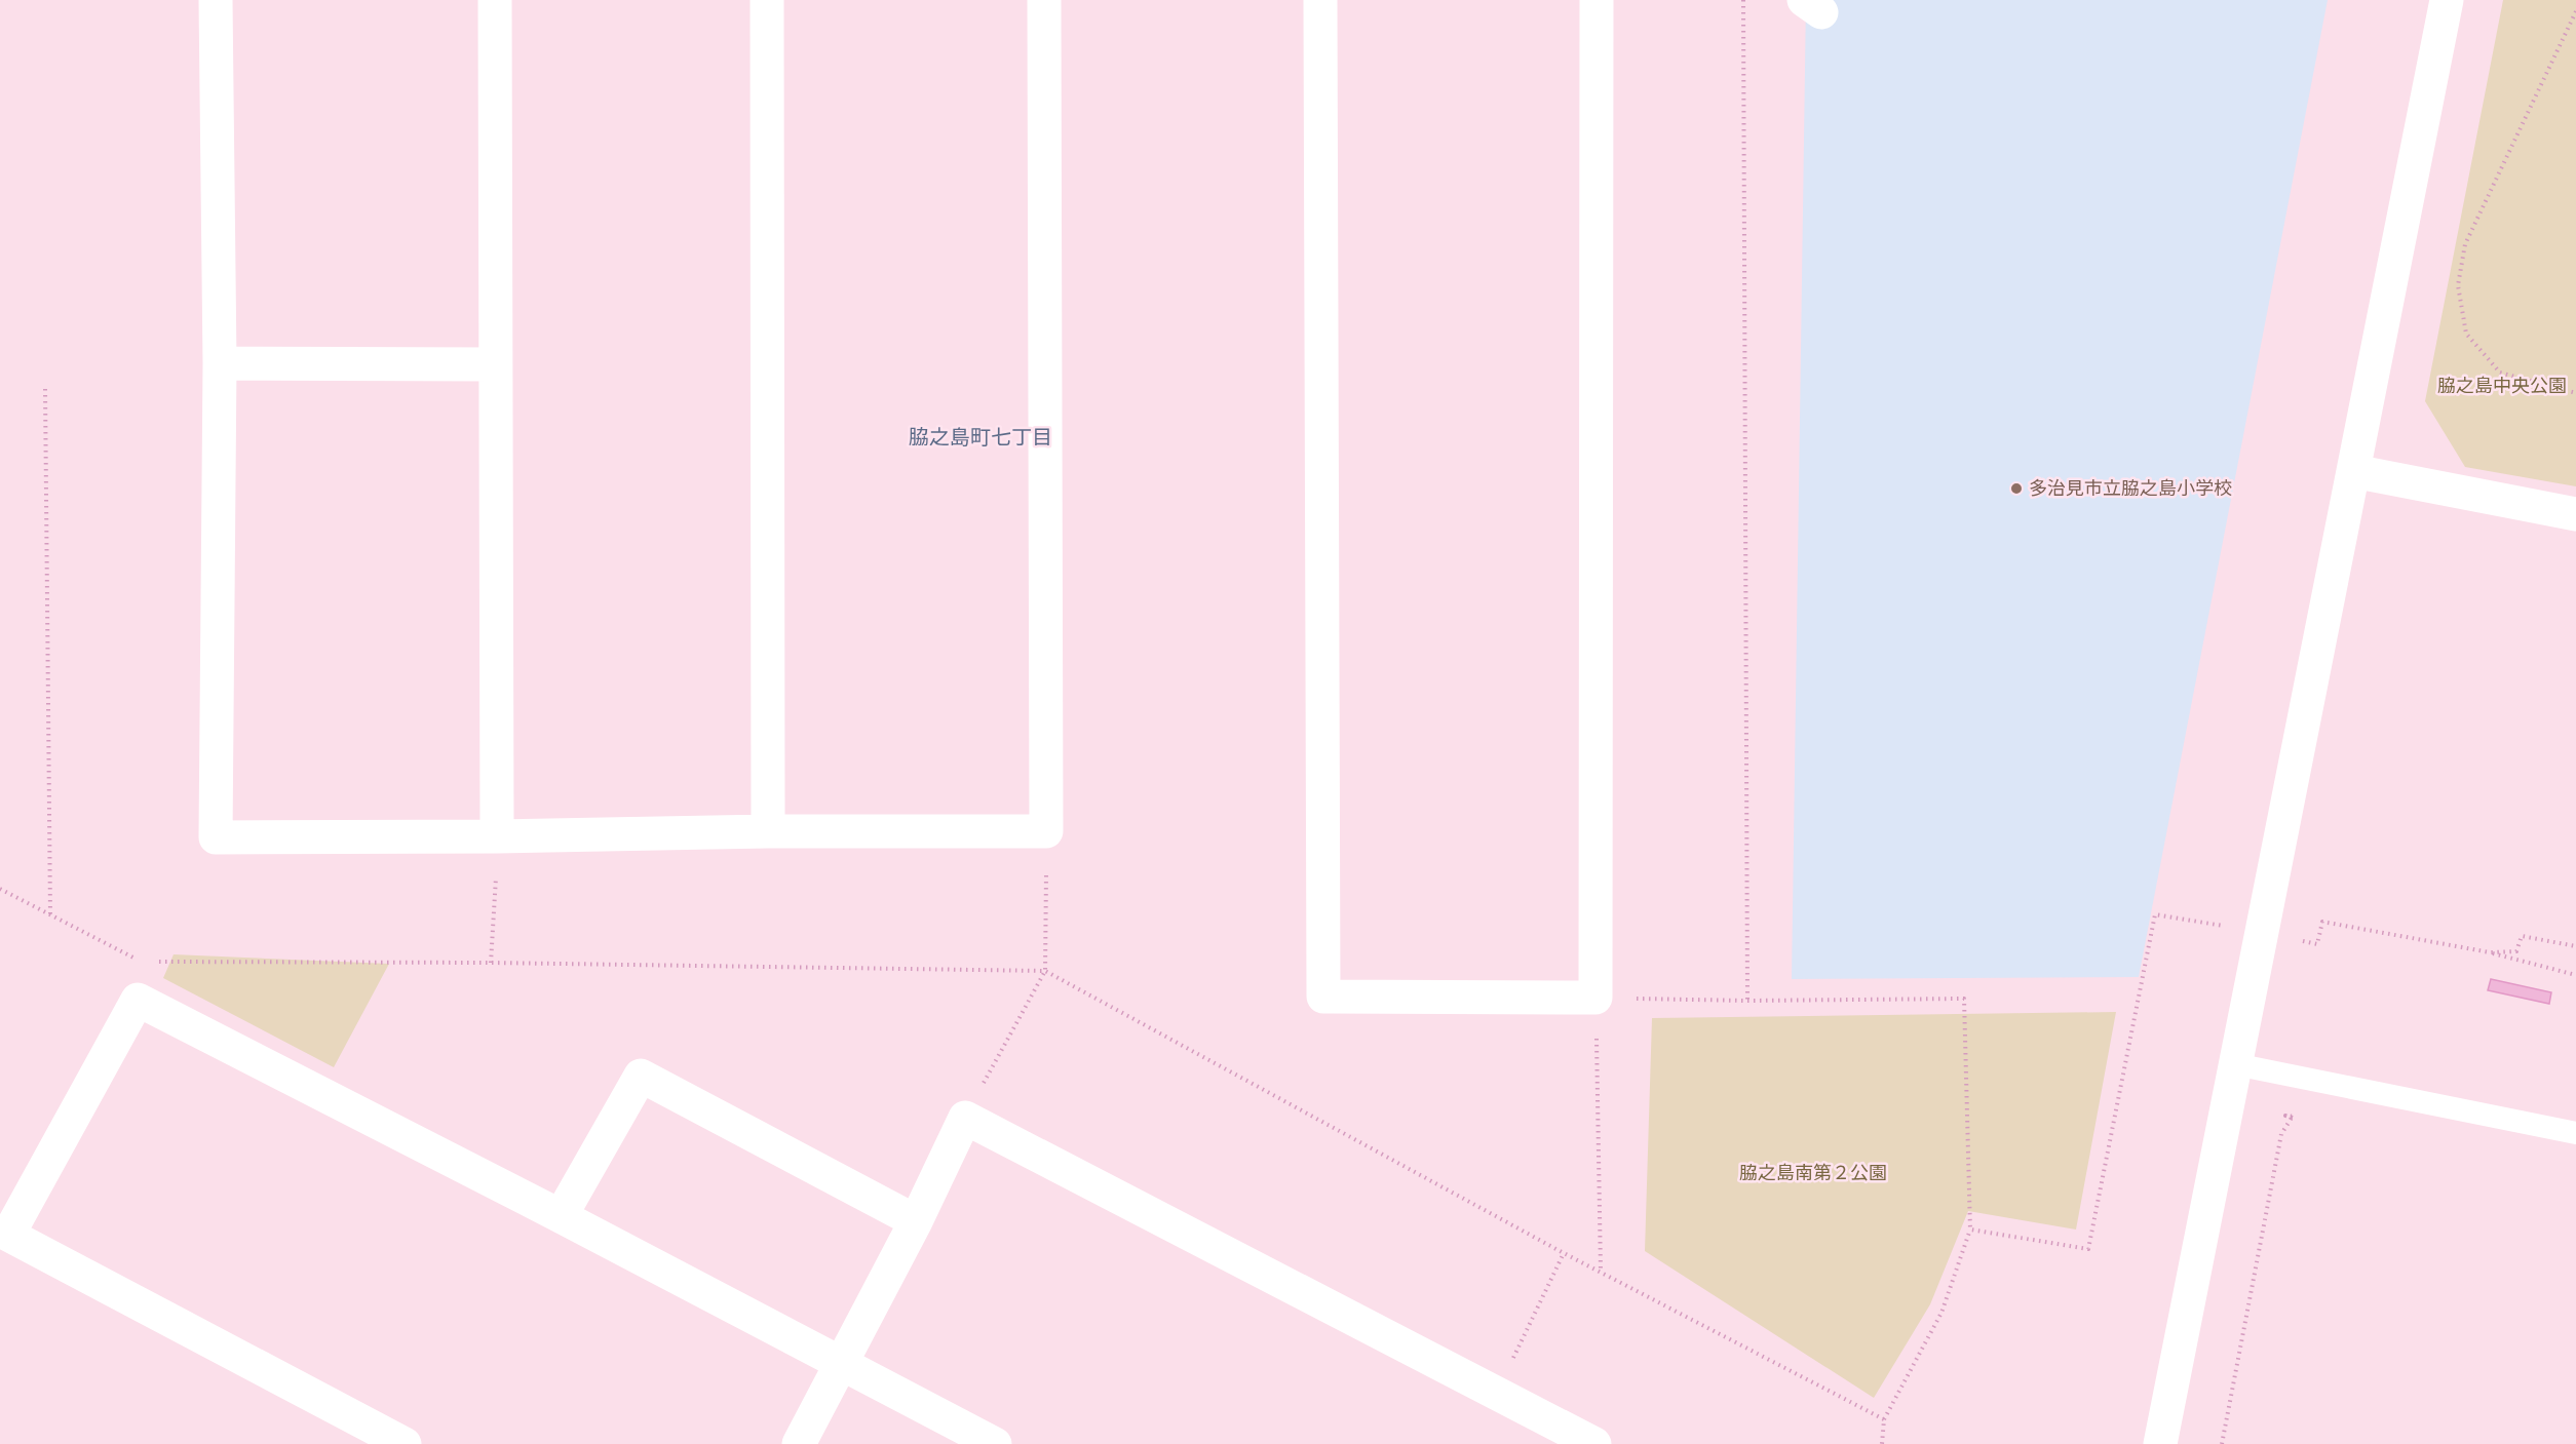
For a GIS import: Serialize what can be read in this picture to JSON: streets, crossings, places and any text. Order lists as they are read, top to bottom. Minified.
{"districts":["脇之島町七丁目"],"parks":["脇之島中央公園","脇之島南第２公園"],"places":["多治見市立脇之島小学校"]}
